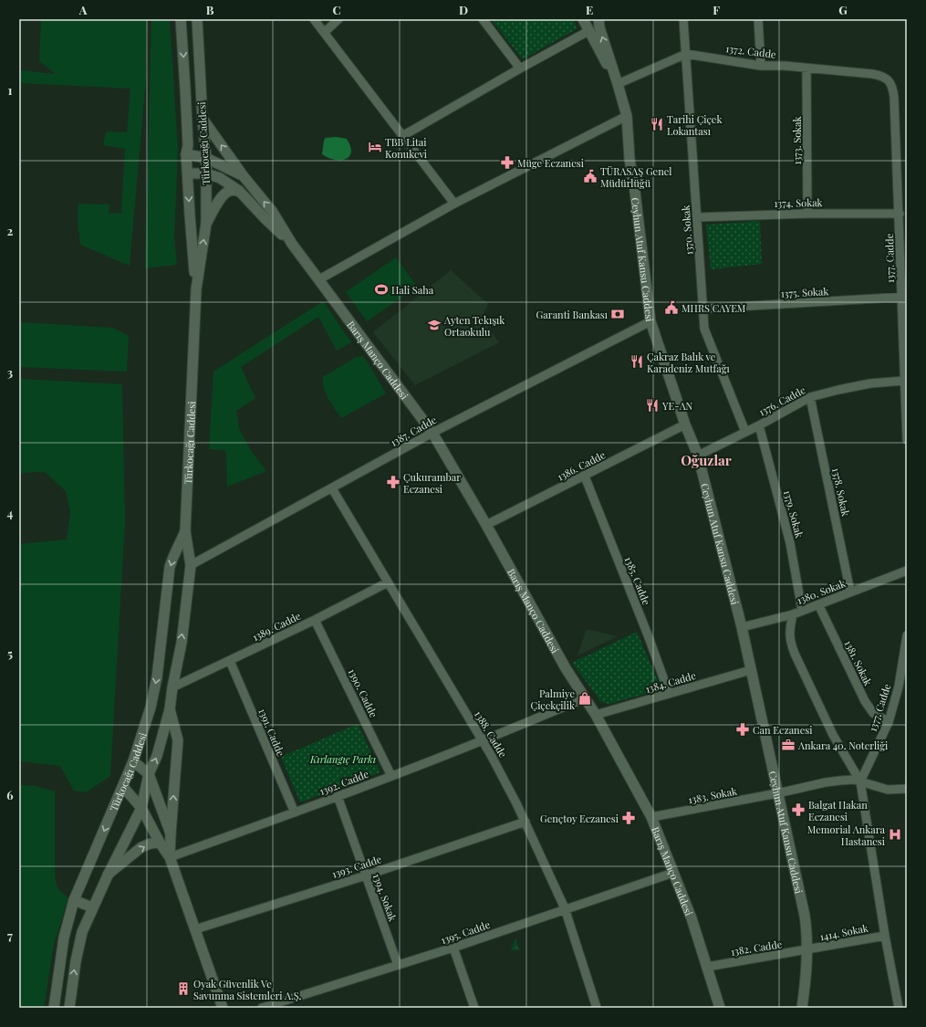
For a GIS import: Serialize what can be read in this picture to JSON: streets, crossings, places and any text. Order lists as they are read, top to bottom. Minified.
{"streets":{"main road":["Türkocağı Caddesi","Ceyhun Atuf Kansu Caddesi","Barış Manço Caddesi"],"street":["1372. Cadde","1373. Sokak","1374. Sokak","1370. Sokak","1377. Cadde","1375. Sokak","1376. Cadde","1387. Cadde","1386. Cadde","1378. Sokak","1379. Sokak","1385. Cadde","1380. Sokak","1389. Cadde","1381. Sokak","1384. Cadde","1390. Cadde","1391. Cadde","1388. Cadde","1392. Cadde","1383. Sokak","1393. Cadde","1394. Sokak","1395. Cadde","1414. Sokak","1382. Cadde"]},"crossings":[["1372. Cadde","1373. Sokak"],["1372. Cadde","1370. Sokak"],["1372. Cadde","1377. Cadde"],["1373. Sokak","1374. Sokak"],["Türkocağı Caddesi","Barış Manço Caddesi"],["Türkocağı Caddesi","1387. Cadde"],["Türkocağı Caddesi","1389. Cadde"],["1374. Sokak","1370. Sokak"],["1374. Sokak","1377. Cadde"],["1370. Sokak","1375. Sokak"],["1370. Sokak","1376. Cadde"],["1377. Cadde","1375. Sokak"],["1377. Cadde","1376. Cadde"],["1377. Cadde","1381. Sokak"],["1377. Cadde","1383. Sokak"],["Ceyhun Atuf Kansu Caddesi","1376. Cadde"],["Ceyhun Atuf Kansu Caddesi","1387. Cadde"],["Ceyhun Atuf Kansu Caddesi","1386. Cadde"],["Ceyhun Atuf Kansu Caddesi","1380. Sokak"],["Ceyhun Atuf Kansu Caddesi","1384. Cadde"],["Ceyhun Atuf Kansu Caddesi","1383. Sokak"],["Ceyhun Atuf Kansu Caddesi","1414. Sokak"],["Ceyhun Atuf Kansu Caddesi","1382. Cadde"],["Barış Manço Caddesi","1387. Cadde"],["Barış Manço Caddesi","1386. Cadde"],["Barış Manço Caddesi","1384. Cadde"],["Barış Manço Caddesi","1392. Cadde"],["Barış Manço Caddesi","1383. Sokak"],["Barış Manço Caddesi","1395. Cadde"],["Barış Manço Caddesi","1382. Cadde"],["1376. Cadde","1378. Sokak"],["1376. Cadde","1379. Sokak"],["1387. Cadde","1388. Cadde"],["1386. Cadde","1385. Cadde"],["1378. Sokak","1380. Sokak"],["1379. Sokak","1380. Sokak"],["1385. Cadde","1384. Cadde"],["1380. Sokak","1381. Sokak"],["1389. Cadde","1390. Cadde"],["1389. Cadde","1391. Cadde"],["1389. Cadde","1388. Cadde"],["1390. Cadde","1392. Cadde"],["1391. Cadde","1392. Cadde"],["1388. Cadde","1392. Cadde"],["1388. Cadde","1393. Cadde"],["1388. Cadde","1395. Cadde"],["1392. Cadde","1394. Sokak"],["1393. Cadde","1394. Sokak"],["1394. Sokak","1395. Cadde"],["1414. Sokak","1382. Cadde"]],"districts":["Oğuzlar"],"parks":["Kırlangıç Parkı"],"places":{"restaurant":["Tarihi Çiçek Lokantası","Çakraz Balık ve Karadeniz Mutfağı","YE-AN"],"hotel":["TBB Litai Konukevi"],"pharmacy":["Müge Eczanesi","Çukurambar Eczanesi","Can Eczanesi","Balgat Hakan Eczanesi","Gençtoy Eczanesi"],"public building":["TÜRASAŞ Genel Müdürlüğü","MHRS CAYEM"],"sports":["Hali Saha"],"bank":["Garanti Bankası"],"school or university":["Ayten Tekışık Ortaokulu"],"shop":["Palmiye Çiçekçilik"],"office":["Ankara 40. Noterliği"],"hospital":["Memorial Ankara Hastanesi"],"building":["Oyak Güvenlik Ve Savunma Sistemleri A.Ş."]},"grid":{"columns":["A","B","C","D","E","F","G"],"rows":["1","2","3","4","5","6","7"]}}
